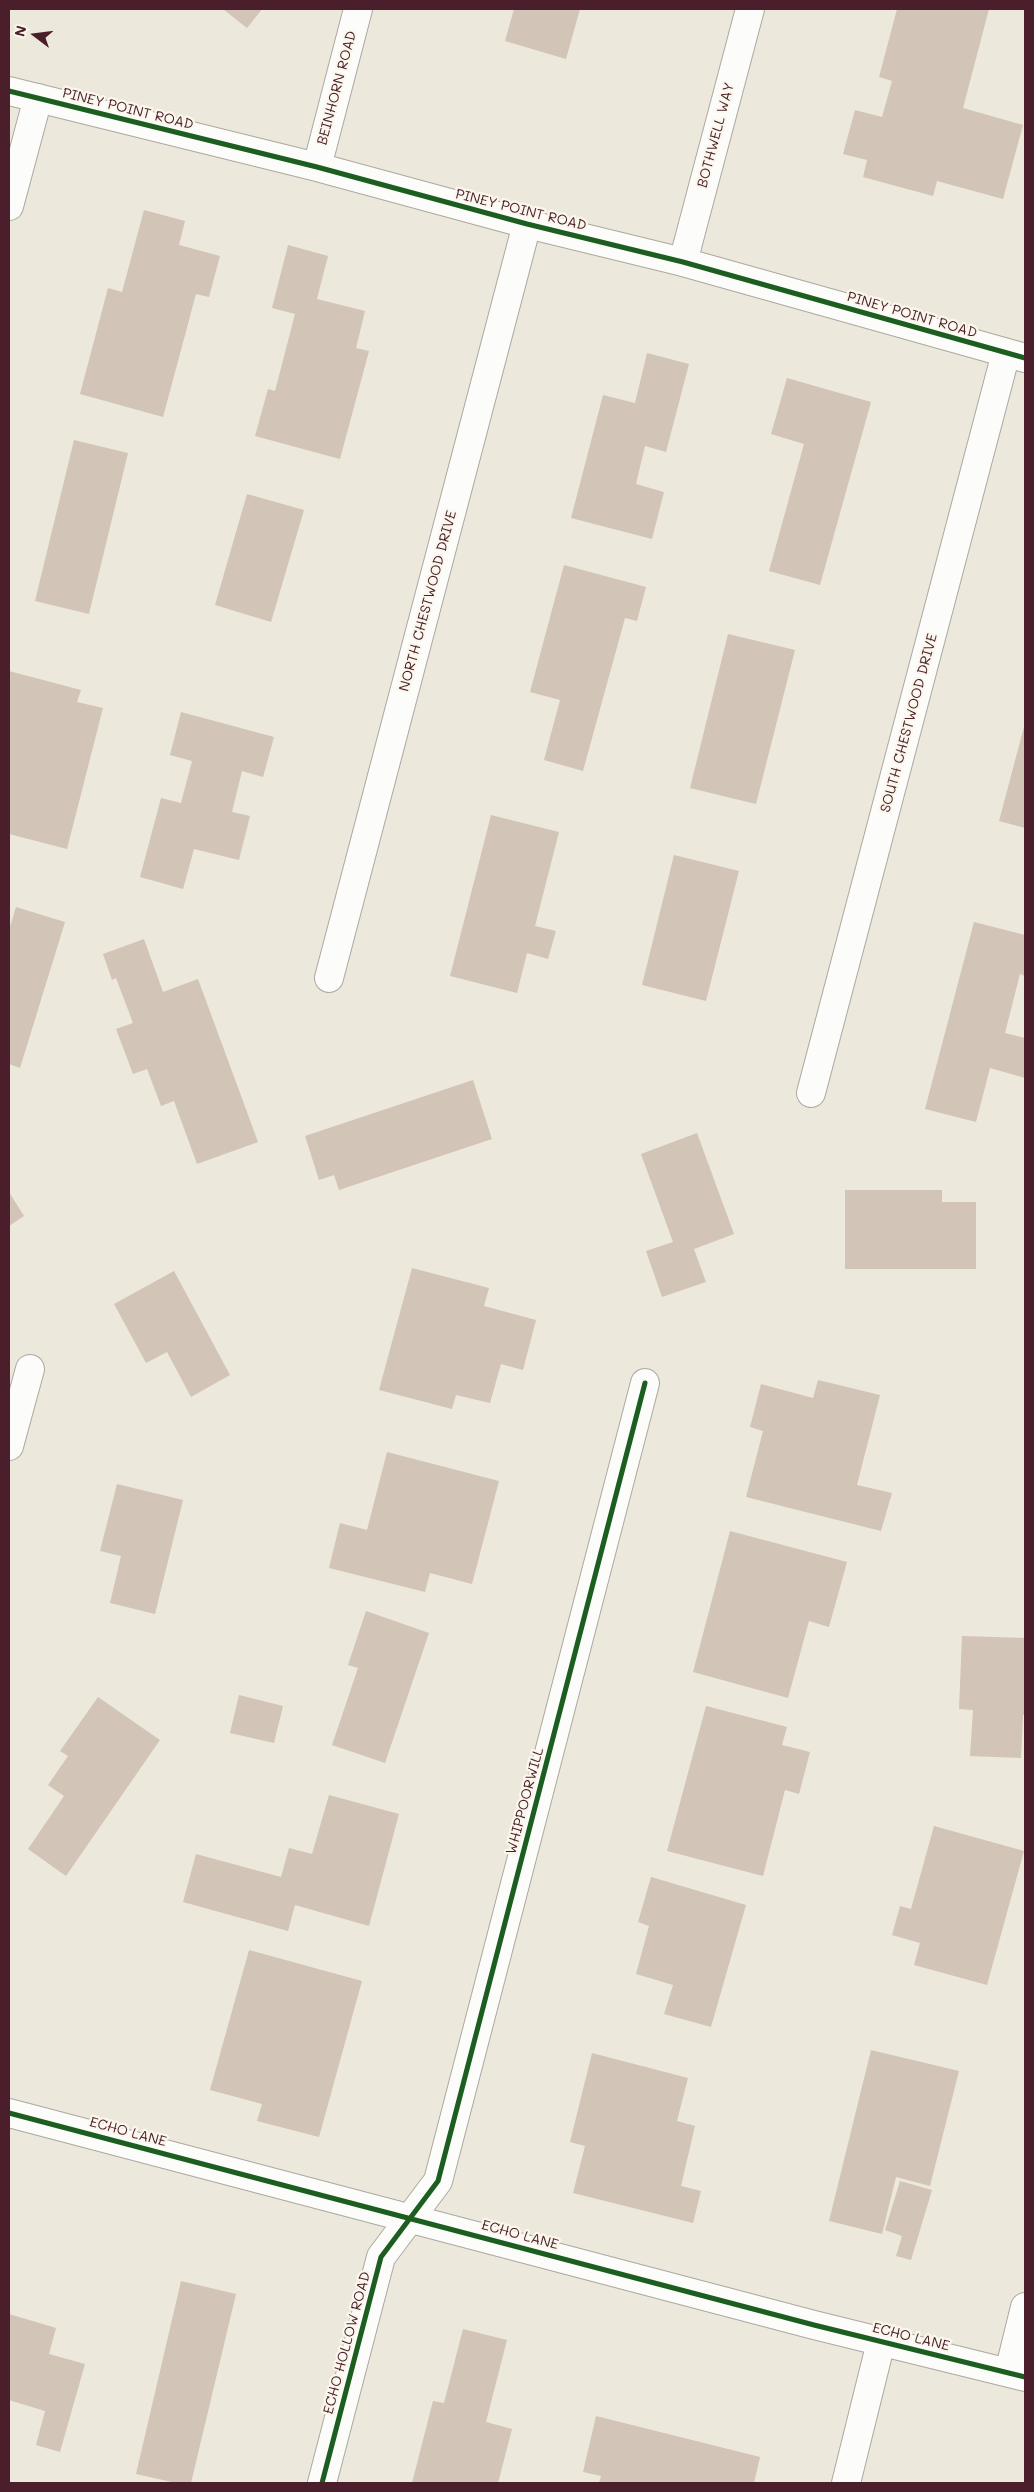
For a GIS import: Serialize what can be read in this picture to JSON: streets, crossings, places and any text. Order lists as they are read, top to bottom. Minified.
{"streets":{"street":["BEINHORN ROAD","PINEY POINT ROAD","BOTHWELL WAY","NORTH CHESTWOOD DRIVE","SOUTH CHESTWOOD DRIVE","WHIPPOORWILL","ECHO LANE","ECHO HOLLOW ROAD"]},"crossings":[["BEINHORN ROAD","PINEY POINT ROAD"],["PINEY POINT ROAD","BOTHWELL WAY"],["PINEY POINT ROAD","NORTH CHESTWOOD DRIVE"],["PINEY POINT ROAD","SOUTH CHESTWOOD DRIVE"],["WHIPPOORWILL","ECHO LANE"],["WHIPPOORWILL","ECHO HOLLOW ROAD"],["ECHO LANE","ECHO HOLLOW ROAD"]],"north":"left"}
